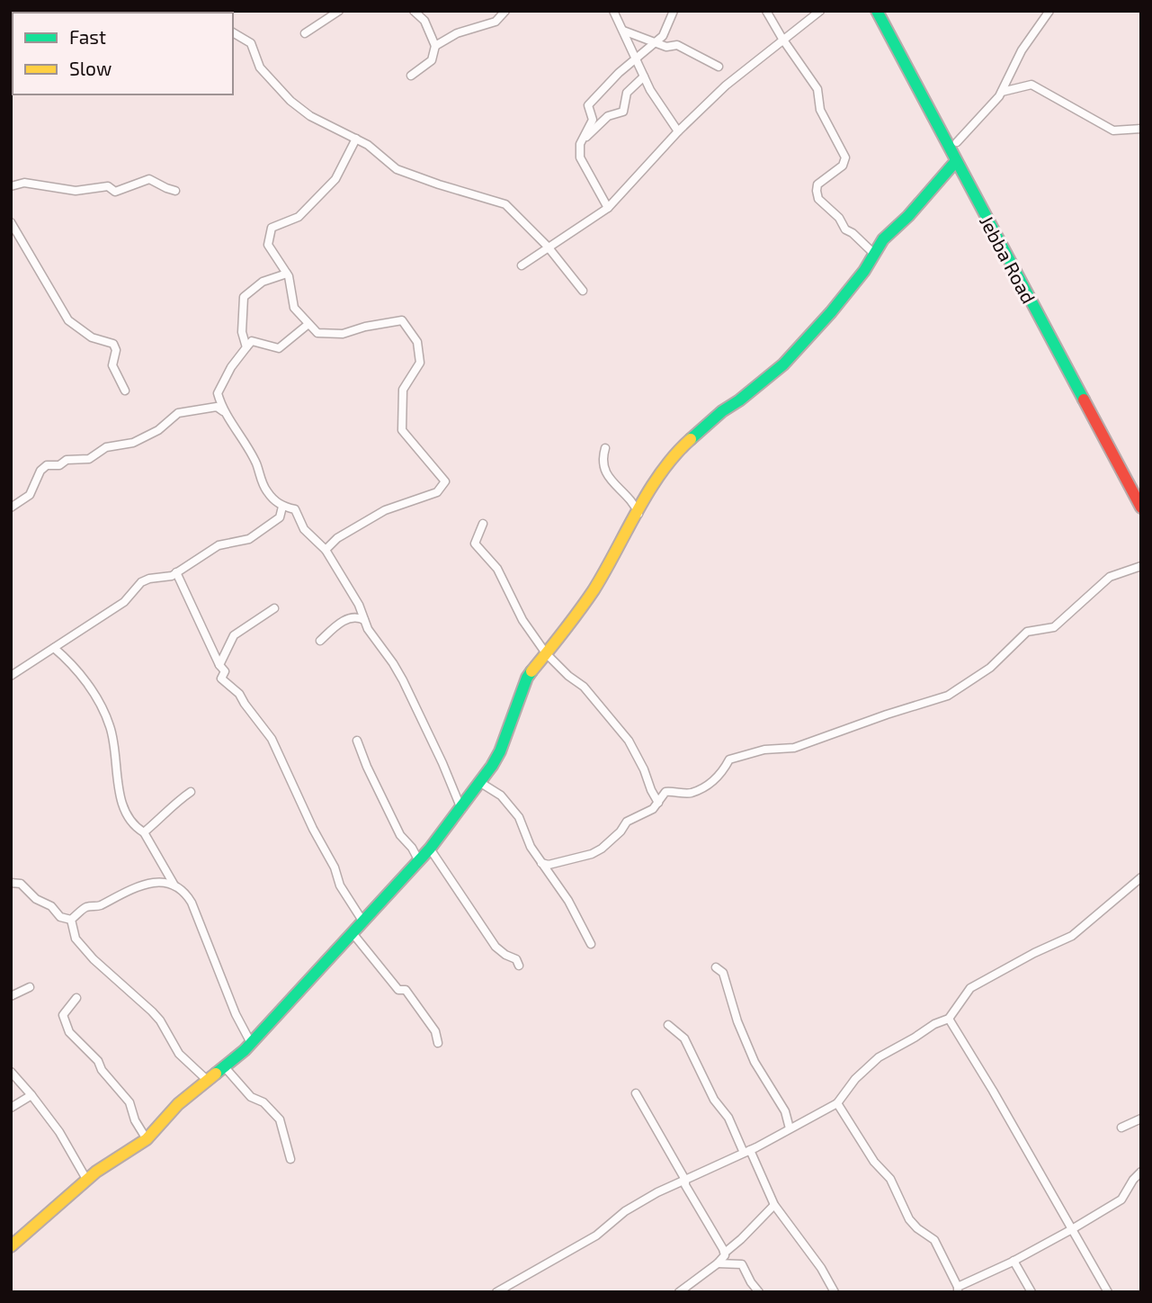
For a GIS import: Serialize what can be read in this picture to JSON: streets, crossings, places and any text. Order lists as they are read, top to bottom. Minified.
{"streets":{"main road":["Jebba Road"]},"legend":["Fast","Slow"]}
